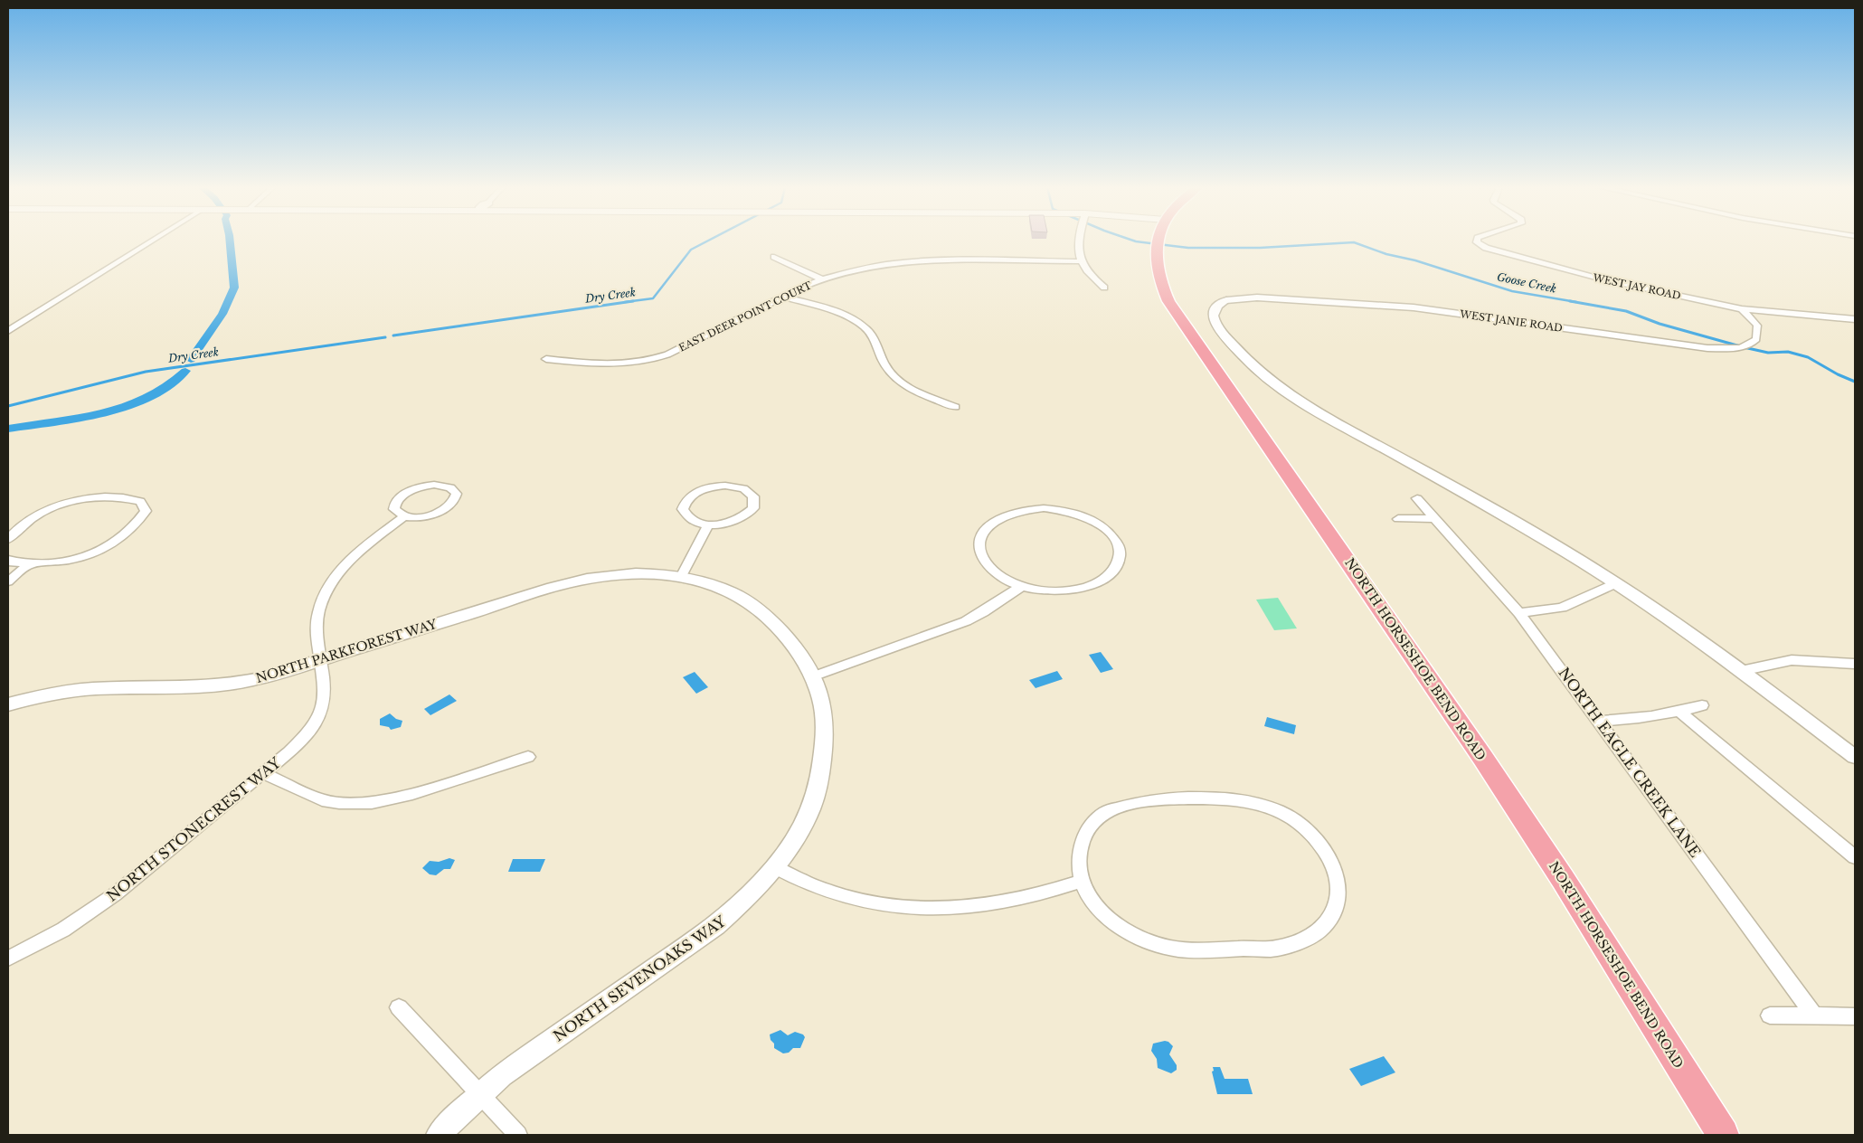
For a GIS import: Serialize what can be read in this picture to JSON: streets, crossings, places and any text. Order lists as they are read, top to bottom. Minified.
{"streets":{"highway":["NORTH HORSESHOE BEND ROAD"],"street":["WEST JAY ROAD","EAST DEER POINT COURT","WEST JANIE ROAD","NORTH PARKFOREST WAY","NORTH EAGLE CREEK LANE","NORTH STONECREST WAY","NORTH SEVENOAKS WAY"]},"crossings":[["WEST JAY ROAD","WEST JANIE ROAD"],["NORTH PARKFOREST WAY","NORTH STONECREST WAY"],["NORTH PARKFOREST WAY","NORTH SEVENOAKS WAY"]],"water":["Goose Creek","Dry Creek"]}
